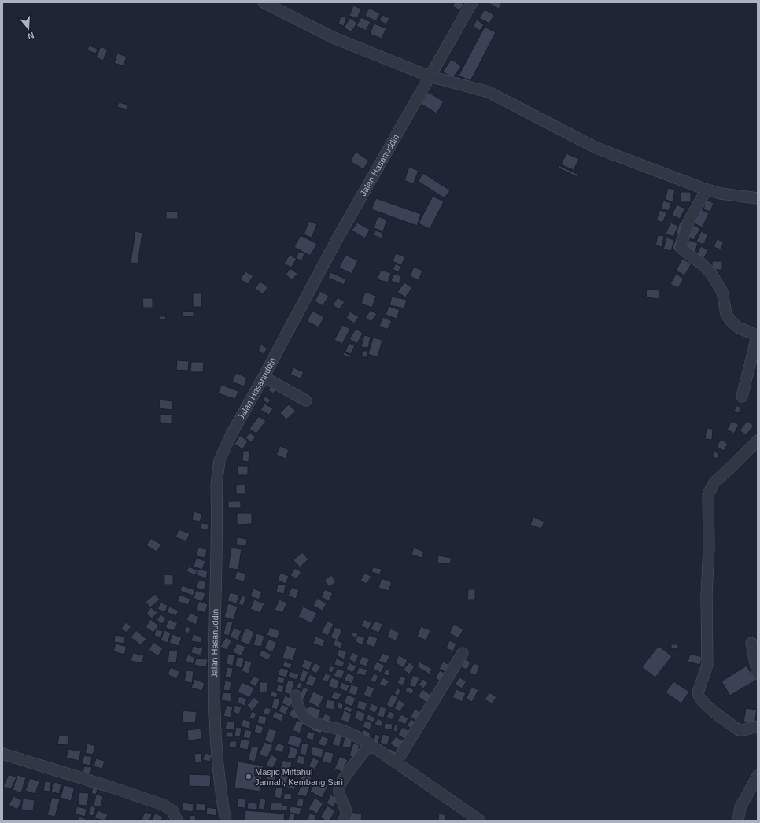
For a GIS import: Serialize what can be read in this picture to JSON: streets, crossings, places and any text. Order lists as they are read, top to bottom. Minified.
{"streets":{"street":["Jalan Hasanuddin"]},"places":["Masjid Miftahul Jannah, Kembang Sari"],"north":"bottom"}
